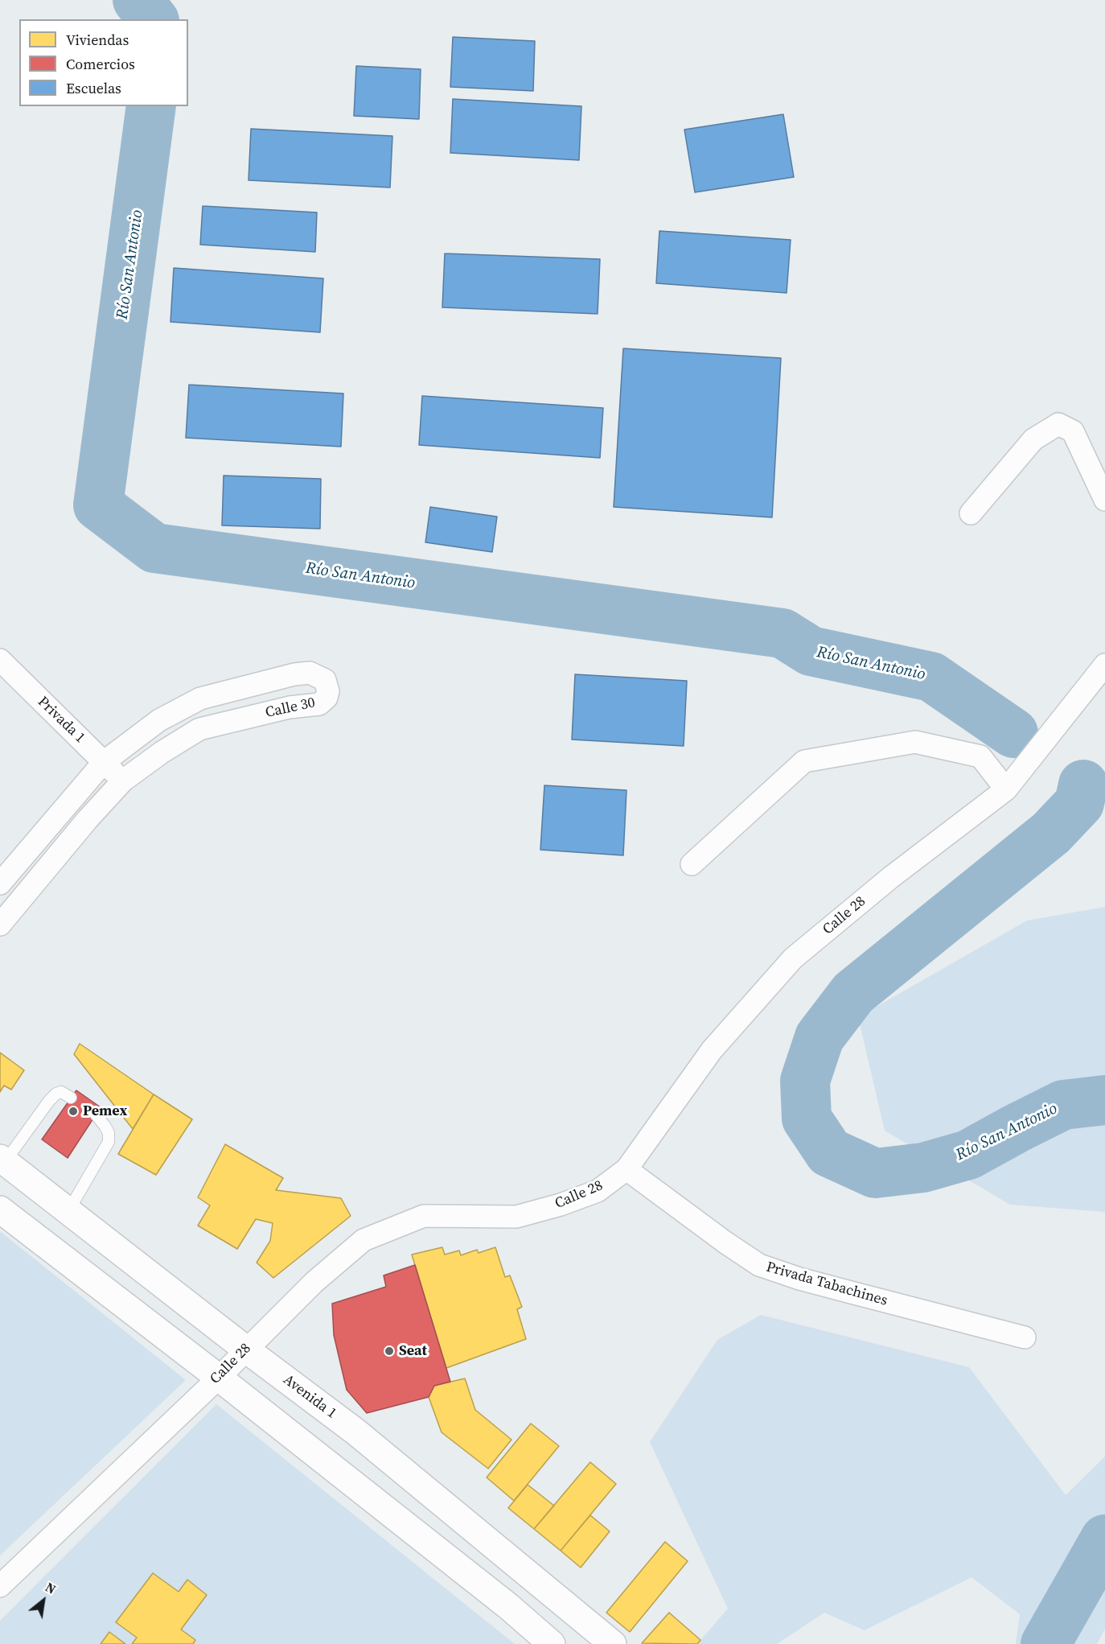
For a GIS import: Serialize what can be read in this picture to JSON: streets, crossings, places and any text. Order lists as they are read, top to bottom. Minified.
{"streets":{"main road":["Avenida 1"],"street":["Calle 30","Privada 1","Calle 28","Privada Tabachines"]},"crossings":[["Calle 30","Privada 1"],["Calle 28","Privada Tabachines"],["Calle 28","Avenida 1"]],"water":["Río San Antonio"],"places":["Pemex","Seat"],"legend":["Viviendas","Comercios","Escuelas"],"north":"top right"}
